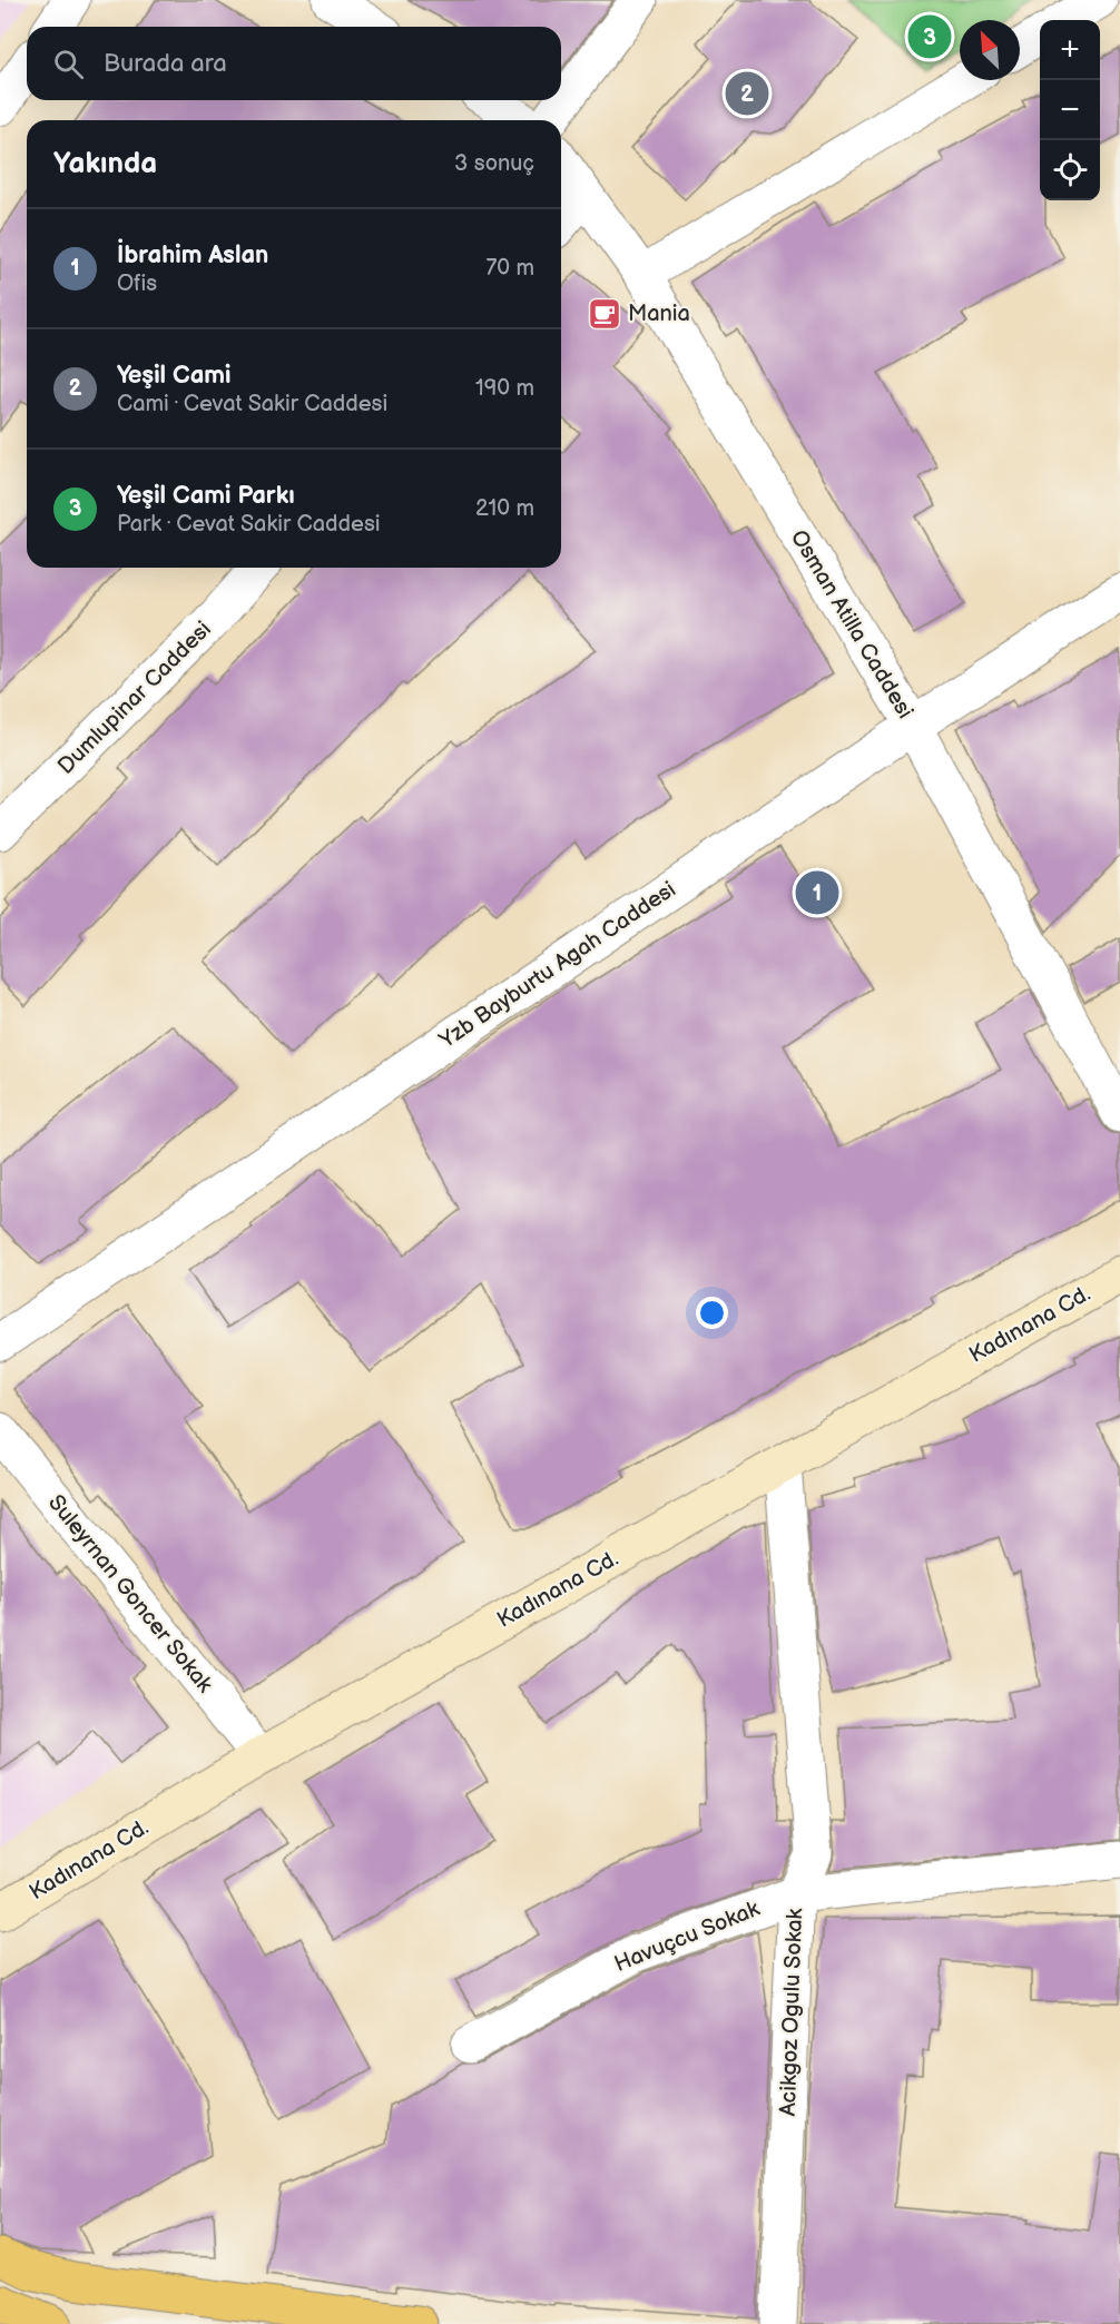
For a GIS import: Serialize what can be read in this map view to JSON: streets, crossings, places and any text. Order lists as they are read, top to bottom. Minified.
{"streets":{"street":["Osman Atilla Caddesi","Dumlupinar Caddesi","Yzb Bayburtu Agah Caddesi","Kadınana Cd.","Suleyrnan Goncer Sokak","Havuçcu Sokak","Acikgoz Ogulu Sokak"]},"crossings":[["Osman Atilla Caddesi","Yzb Bayburtu Agah Caddesi"],["Kadınana Cd.","Suleyrnan Goncer Sokak"],["Kadınana Cd.","Acikgoz Ogulu Sokak"],["Havuçcu Sokak","Acikgoz Ogulu Sokak"]],"places":{"cafe":["Mania"]},"north":"top left","page":{"pins":["3","2","1"],"map_buttons":["+","−"],"search":"Burada ara","heading":["Yakında","3 sonuç"],"list":[{"mark":"1","name":"İbrahim Aslan","note":"Ofis","value":"70 m"},{"mark":"2","name":"Yeşil Cami","note":"Cami · Cevat Sakir Caddesi","value":"190 m"},{"mark":"3","name":"Yeşil Cami Parkı","note":"Park · Cevat Sakir Caddesi","value":"210 m"}]}}
